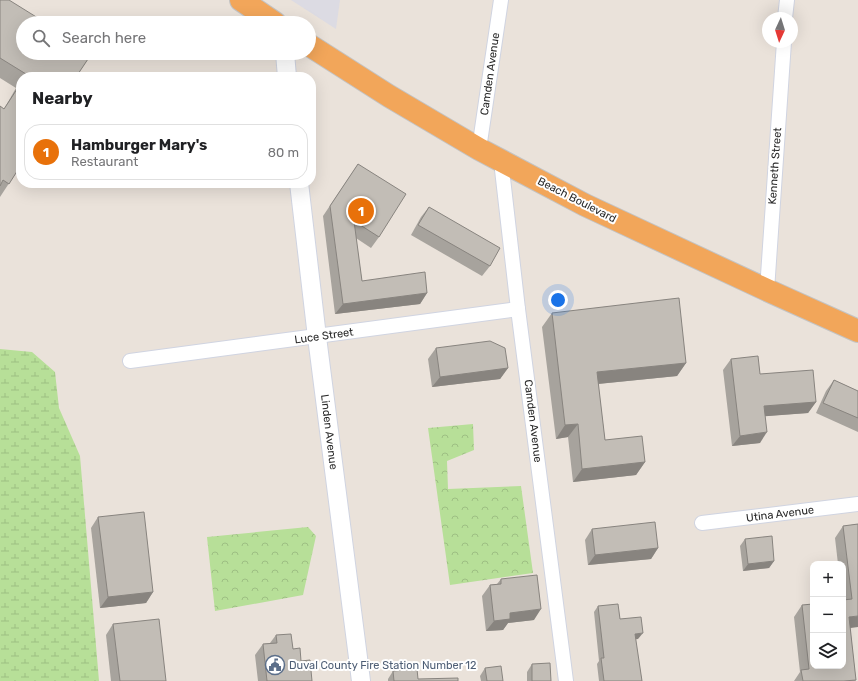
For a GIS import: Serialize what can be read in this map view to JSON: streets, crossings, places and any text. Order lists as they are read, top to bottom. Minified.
{"streets":{"highway":["Beach Boulevard"],"street":["Camden Avenue","Kenneth Street","Luce Street","Linden Avenue","Utina Avenue"]},"crossings":[["Camden Avenue","Beach Boulevard"],["Camden Avenue","Luce Street"],["Kenneth Street","Beach Boulevard"],["Luce Street","Linden Avenue"]],"places":{"public building":["Duval County Fire Station Number 12"]},"north":"bottom","page":{"search":"Search here","heading":"Nearby","list":[{"mark":"1","name":"Hamburger Mary's","note":"Restaurant","value":"80 m"}],"pins":"1","map_buttons":["+","−"]}}
